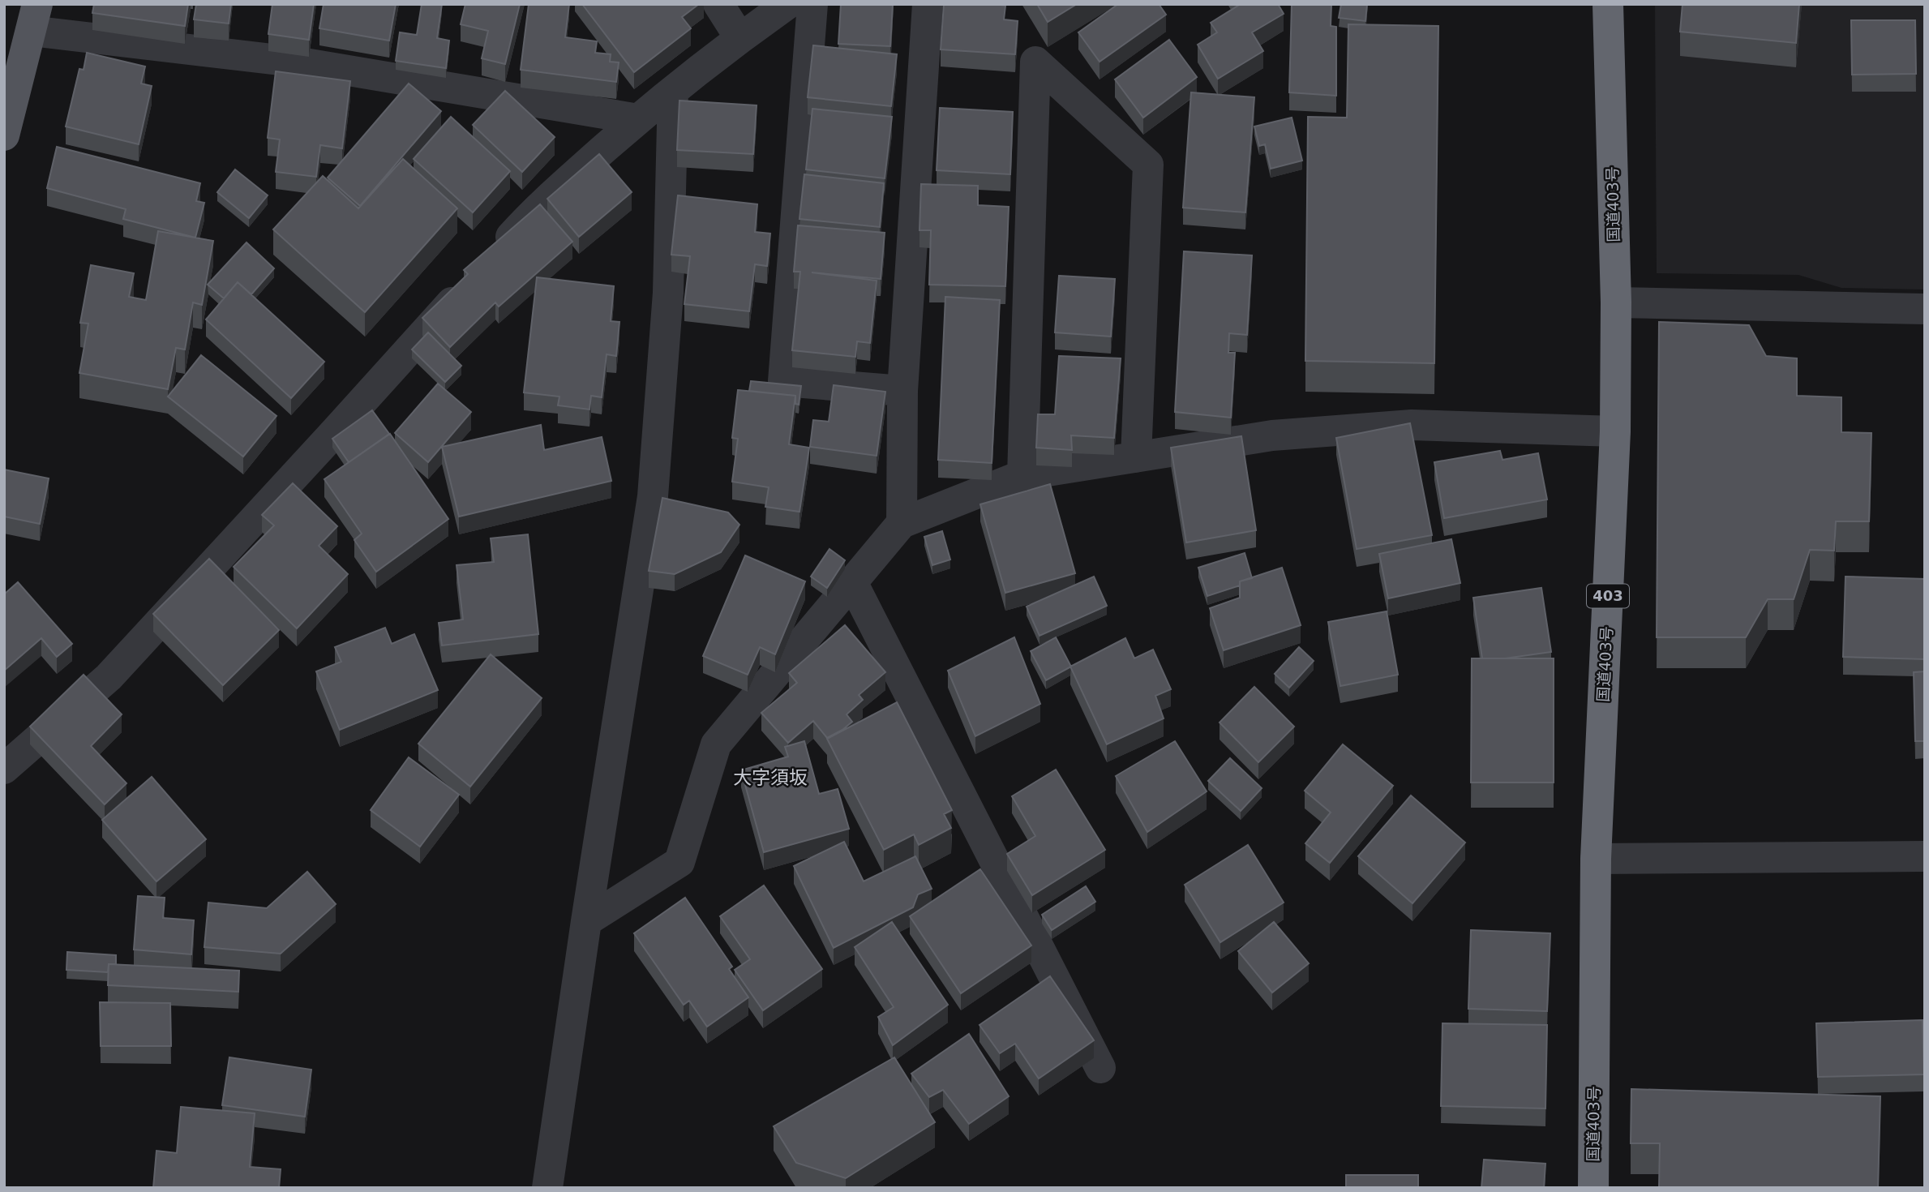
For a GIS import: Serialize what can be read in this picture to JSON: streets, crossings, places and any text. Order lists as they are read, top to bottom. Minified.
{"streets":{"highway":["国道403号","403"]},"districts":["大字須坂"]}
